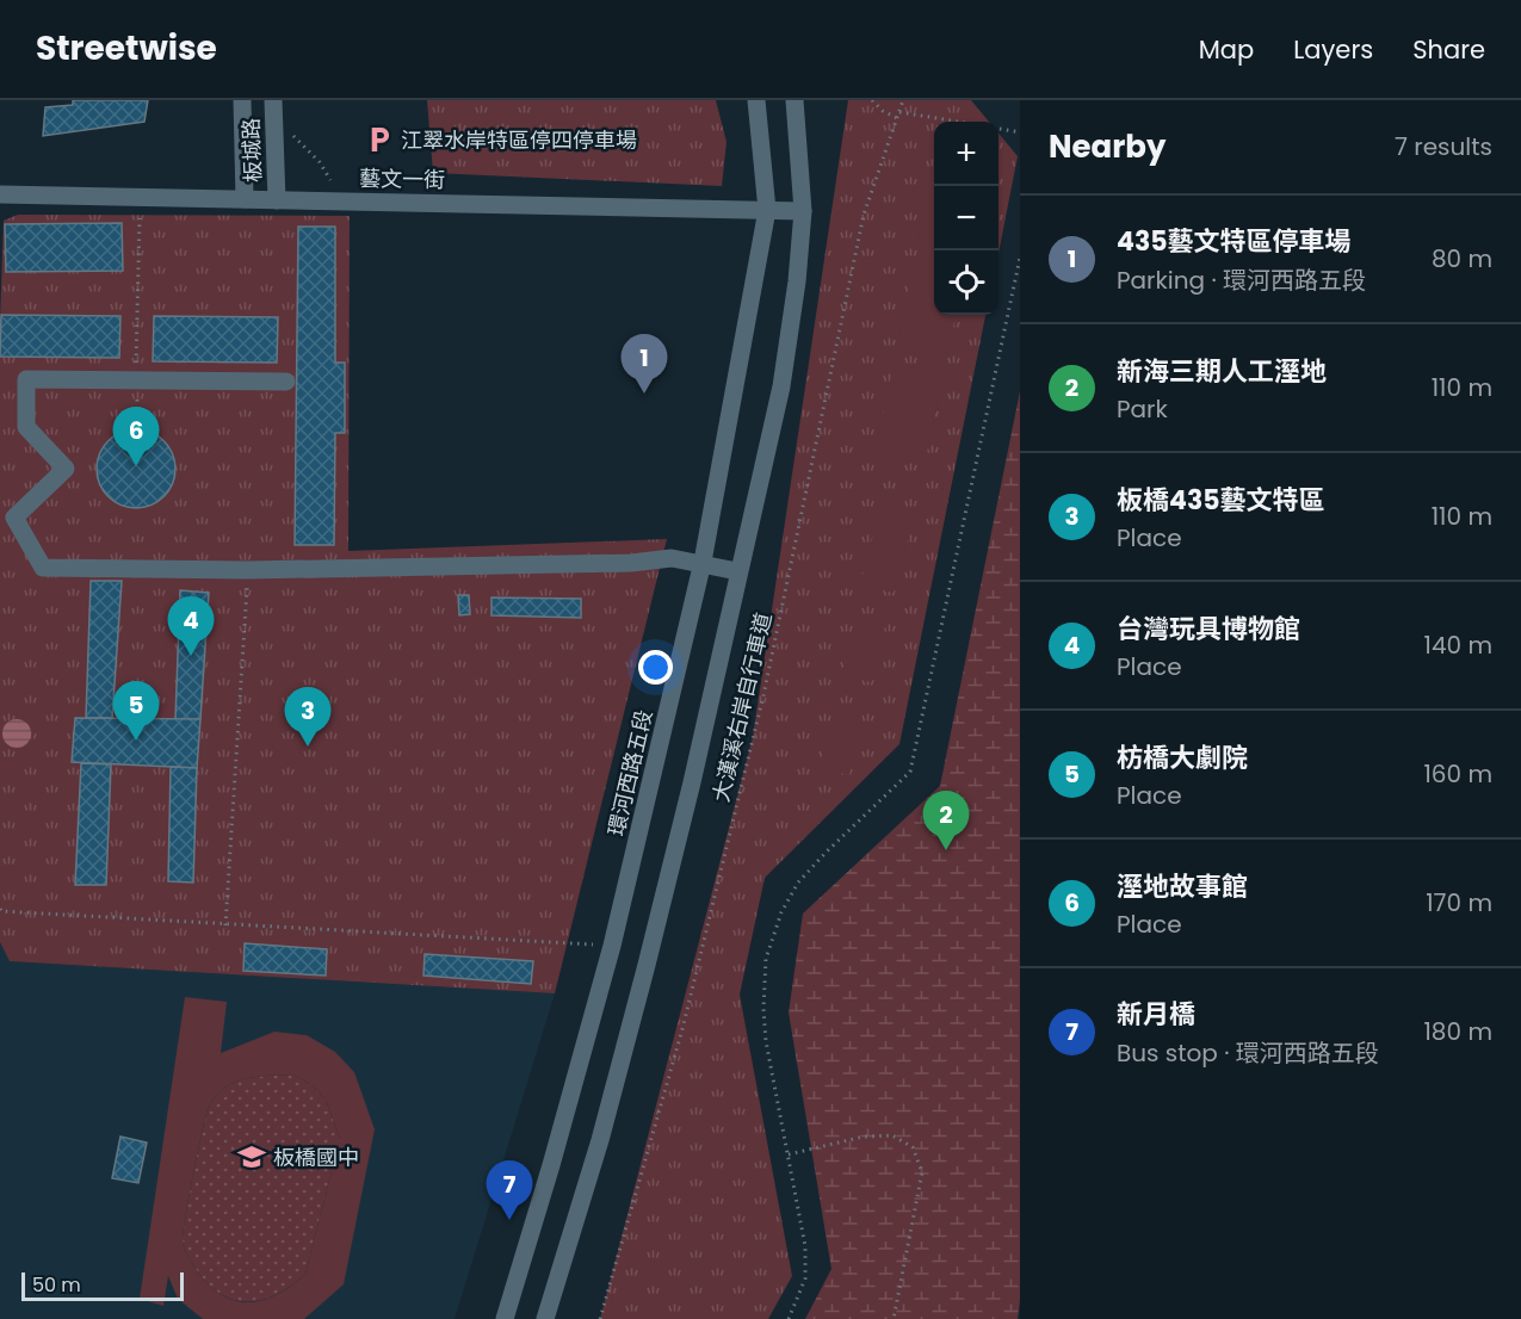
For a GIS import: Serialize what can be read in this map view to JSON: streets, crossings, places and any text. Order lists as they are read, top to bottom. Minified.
{"streets":{"street":["板城路","藝文一街","環河西路五段"],"path":["大漢溪右岸自行車道"]},"crossings":[["板城路","藝文一街"],["藝文一街","環河西路五段"]],"places":{"parking":["江翠水岸特區停四停車場"],"school or university":["板橋國中"]},"scale_bar":"50 m","page":{"header":"Streetwise","nav":["Map","Layers","Share"],"heading":["Nearby","7 results"],"map_buttons":["+","−"],"list":[{"mark":"1","name":"435藝文特區停車場","note":"Parking · 環河西路五段","value":"80 m"},{"mark":"2","name":"新海三期人工溼地","note":"Park","value":"110 m"},{"mark":"3","name":"板橋435藝文特區","note":"Place","value":"110 m"},{"mark":"4","name":"台灣玩具博物館","note":"Place","value":"140 m"},{"mark":"5","name":"枋橋大劇院","note":"Place","value":"160 m"},{"mark":"6","name":"溼地故事館","note":"Place","value":"170 m"},{"mark":"7","name":"新月橋","note":"Bus stop · 環河西路五段","value":"180 m"}],"pins":["1","6","4","5","3","2","7"],"scale":"50 m"}}
